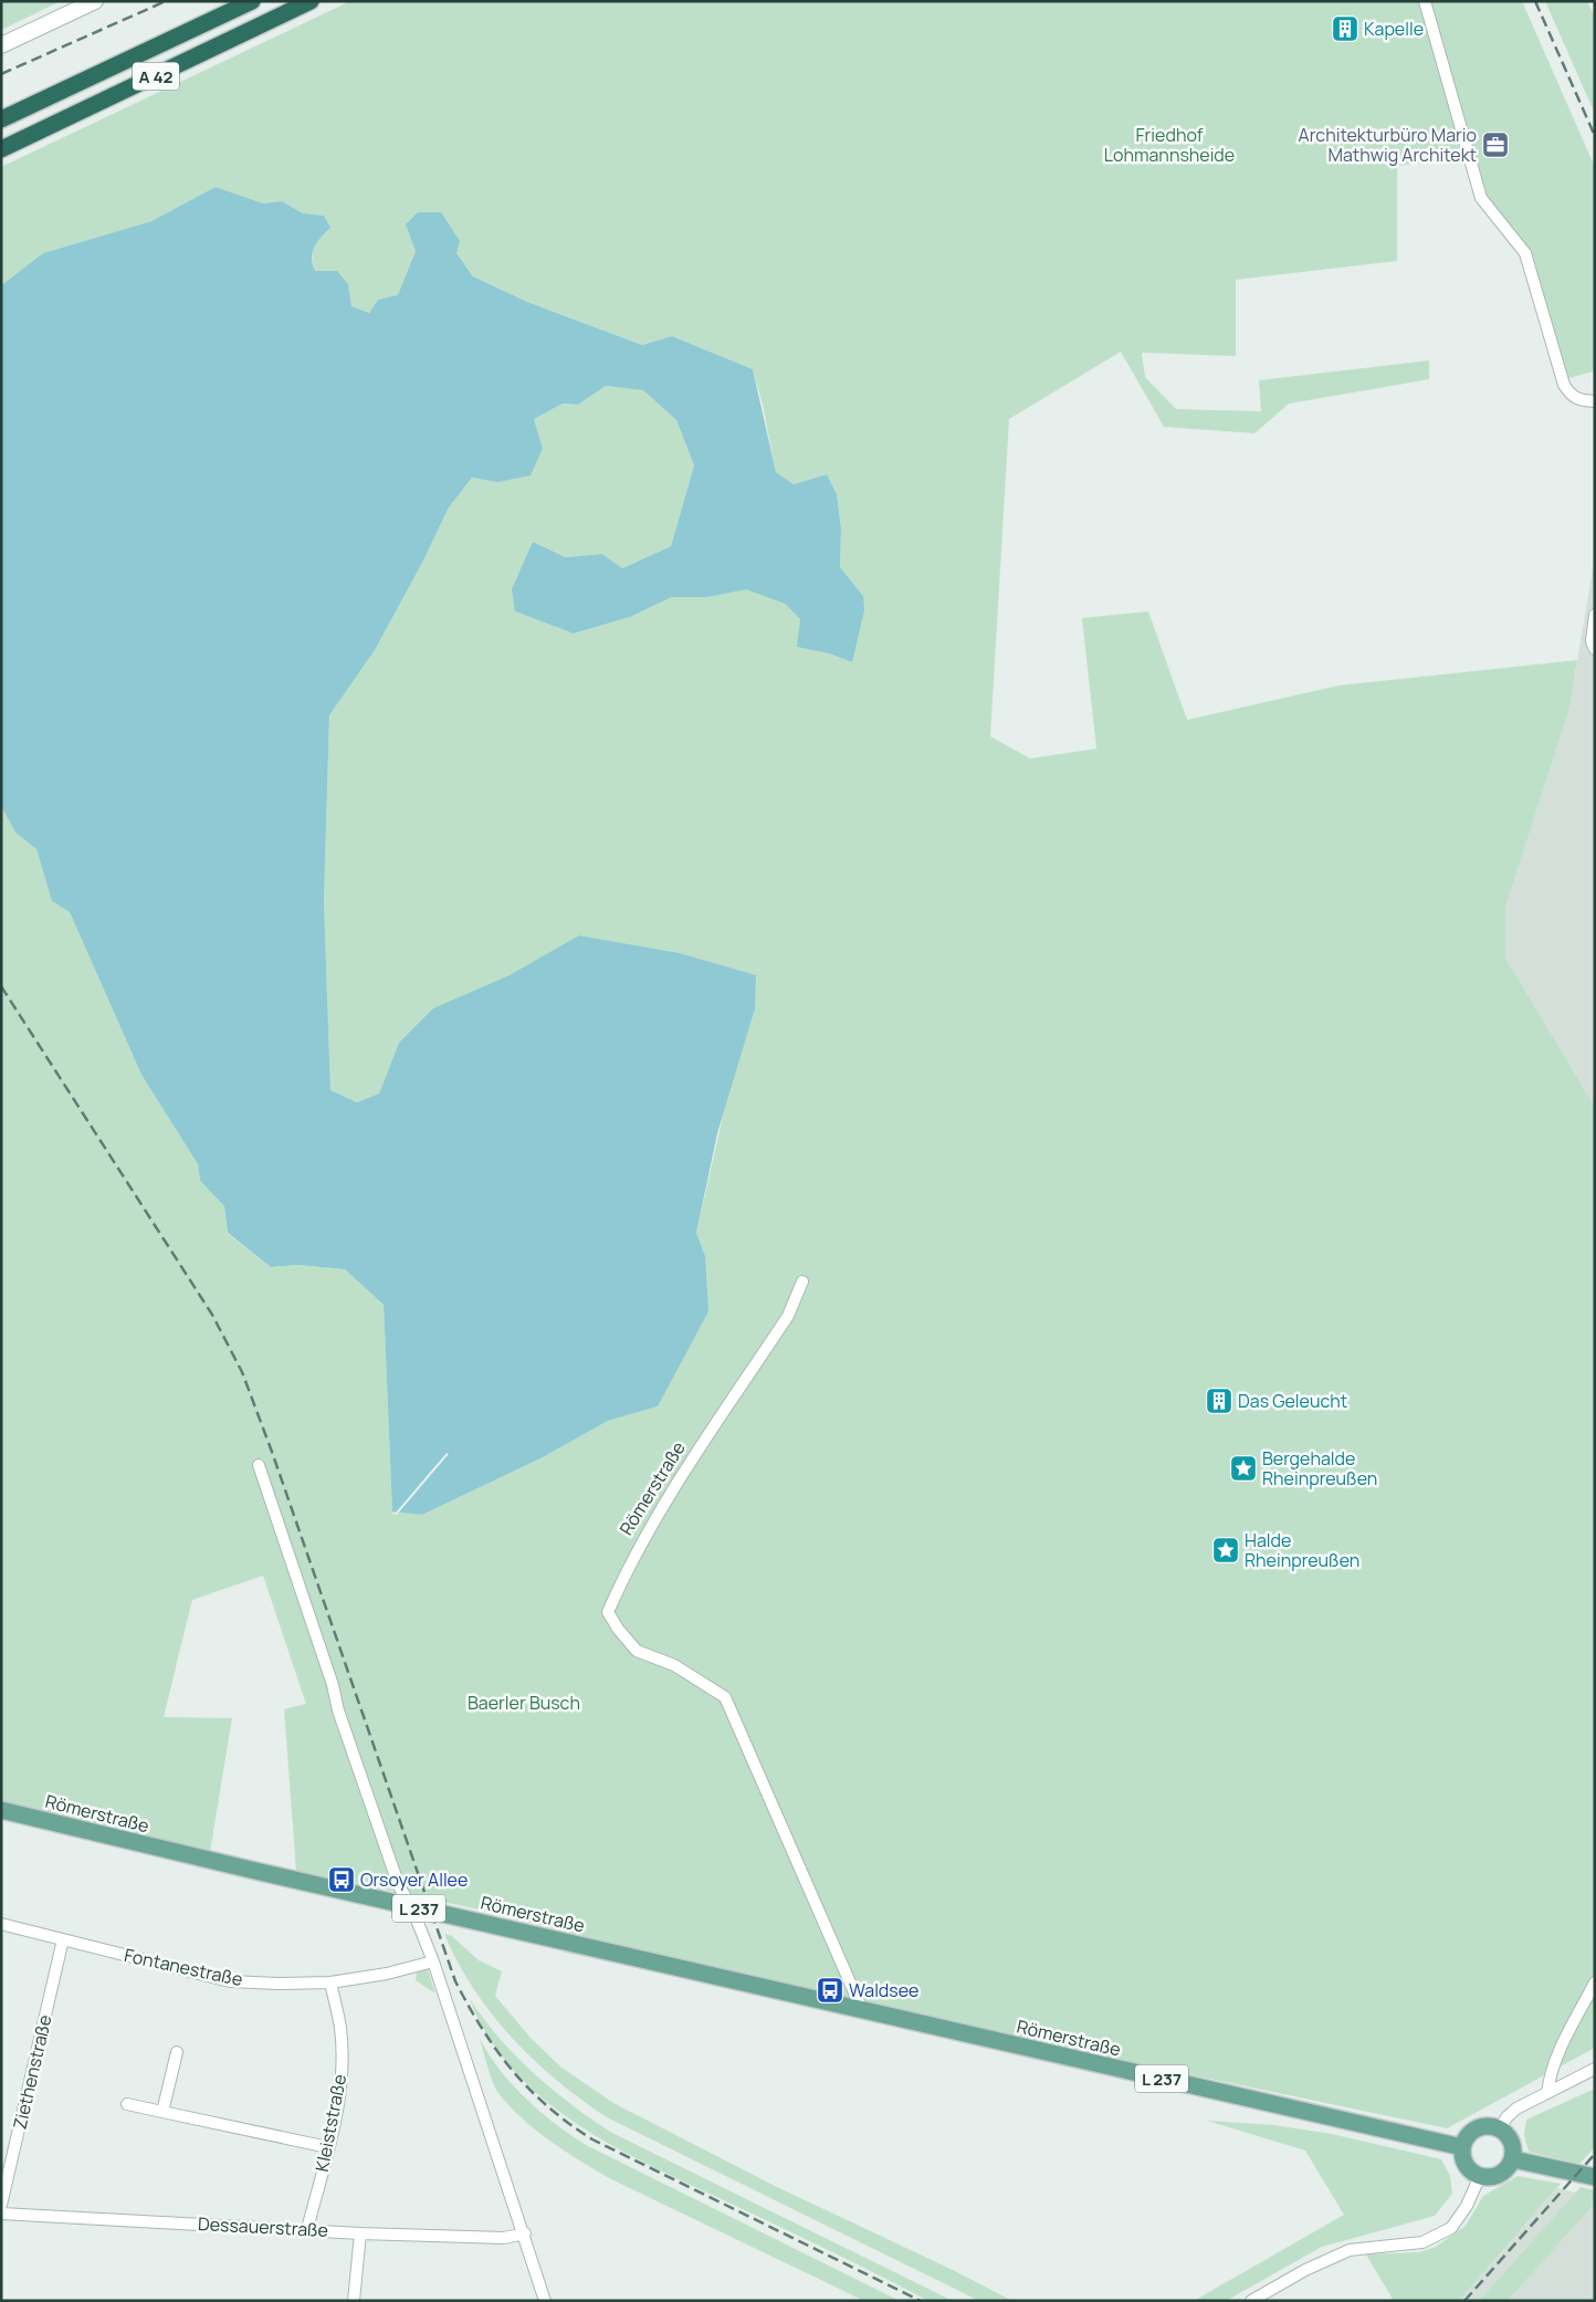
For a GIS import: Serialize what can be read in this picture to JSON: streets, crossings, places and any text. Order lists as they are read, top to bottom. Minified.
{"streets":{"highway":["A 42"],"main road":["Römerstraße","L 237"],"street":["Fontanestraße","Ziethenstraße","Kleiststraße","Dessauerstraße"]},"crossings":[["Fontanestraße","Ziethenstraße"],["Fontanestraße","Kleiststraße"],["Kleiststraße","Dessauerstraße"]],"parks":["Friedhof Lohmannsheide","Baerler Busch"],"places":{"building":["Kapelle","Das Geleucht"],"office":["Architekturbüro Mario Mathwig Architekt"],"place":["Bergehalde Rheinpreußen","Halde Rheinpreußen"],"bus stop":["Orsoyer Allee","Waldsee"]}}
